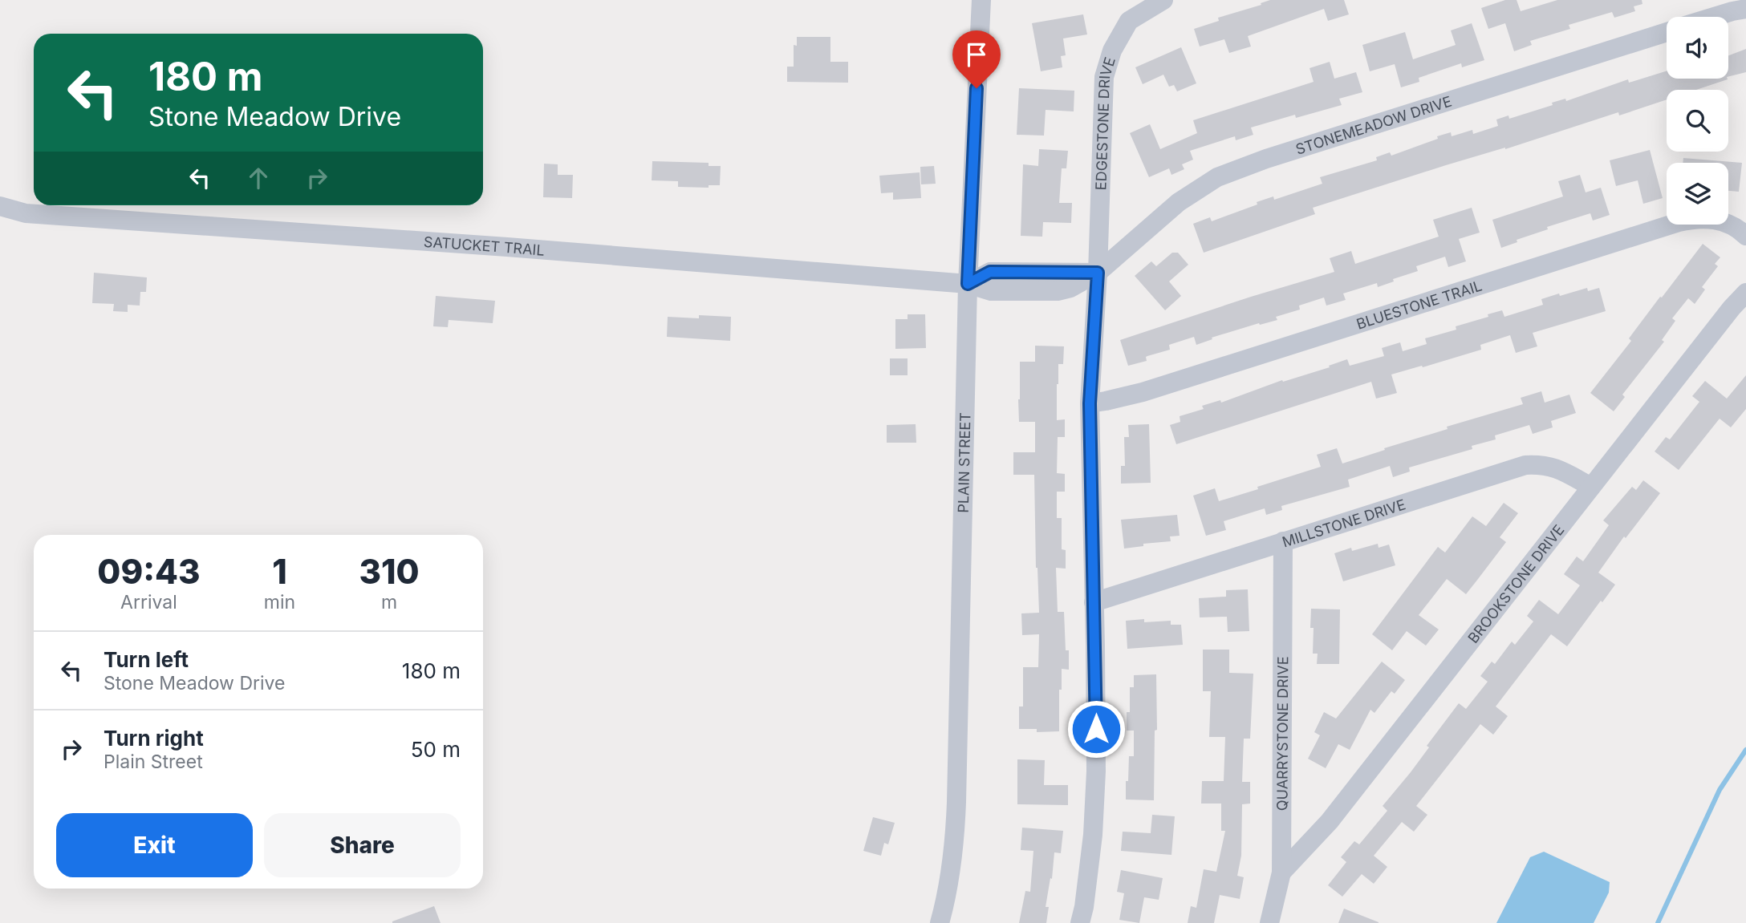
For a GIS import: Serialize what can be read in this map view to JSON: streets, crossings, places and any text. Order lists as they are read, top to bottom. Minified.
{"streets":{"street":["EDGESTONE DRIVE","STONEMEADOW DRIVE","SATUCKET TRAIL","BLUESTONE TRAIL","PLAIN STREET","MILLSTONE DRIVE","BROOKSTONE DRIVE","QUARRYSTONE DRIVE"]},"crossings":[["EDGESTONE DRIVE","STONEMEADOW DRIVE"],["SATUCKET TRAIL","PLAIN STREET"],["MILLSTONE DRIVE","BROOKSTONE DRIVE"],["MILLSTONE DRIVE","QUARRYSTONE DRIVE"],["BROOKSTONE DRIVE","QUARRYSTONE DRIVE"]],"page":{"turn":["180 m","Stone Meadow Drive"],"eta":["09:43","Arrival","1","min","310","m"],"list":[{"name":"Turn left","note":"Stone Meadow Drive","value":"180 m"},{"name":"Turn right","note":"Plain Street","value":"50 m"}],"buttons":["Exit","Share"]}}
